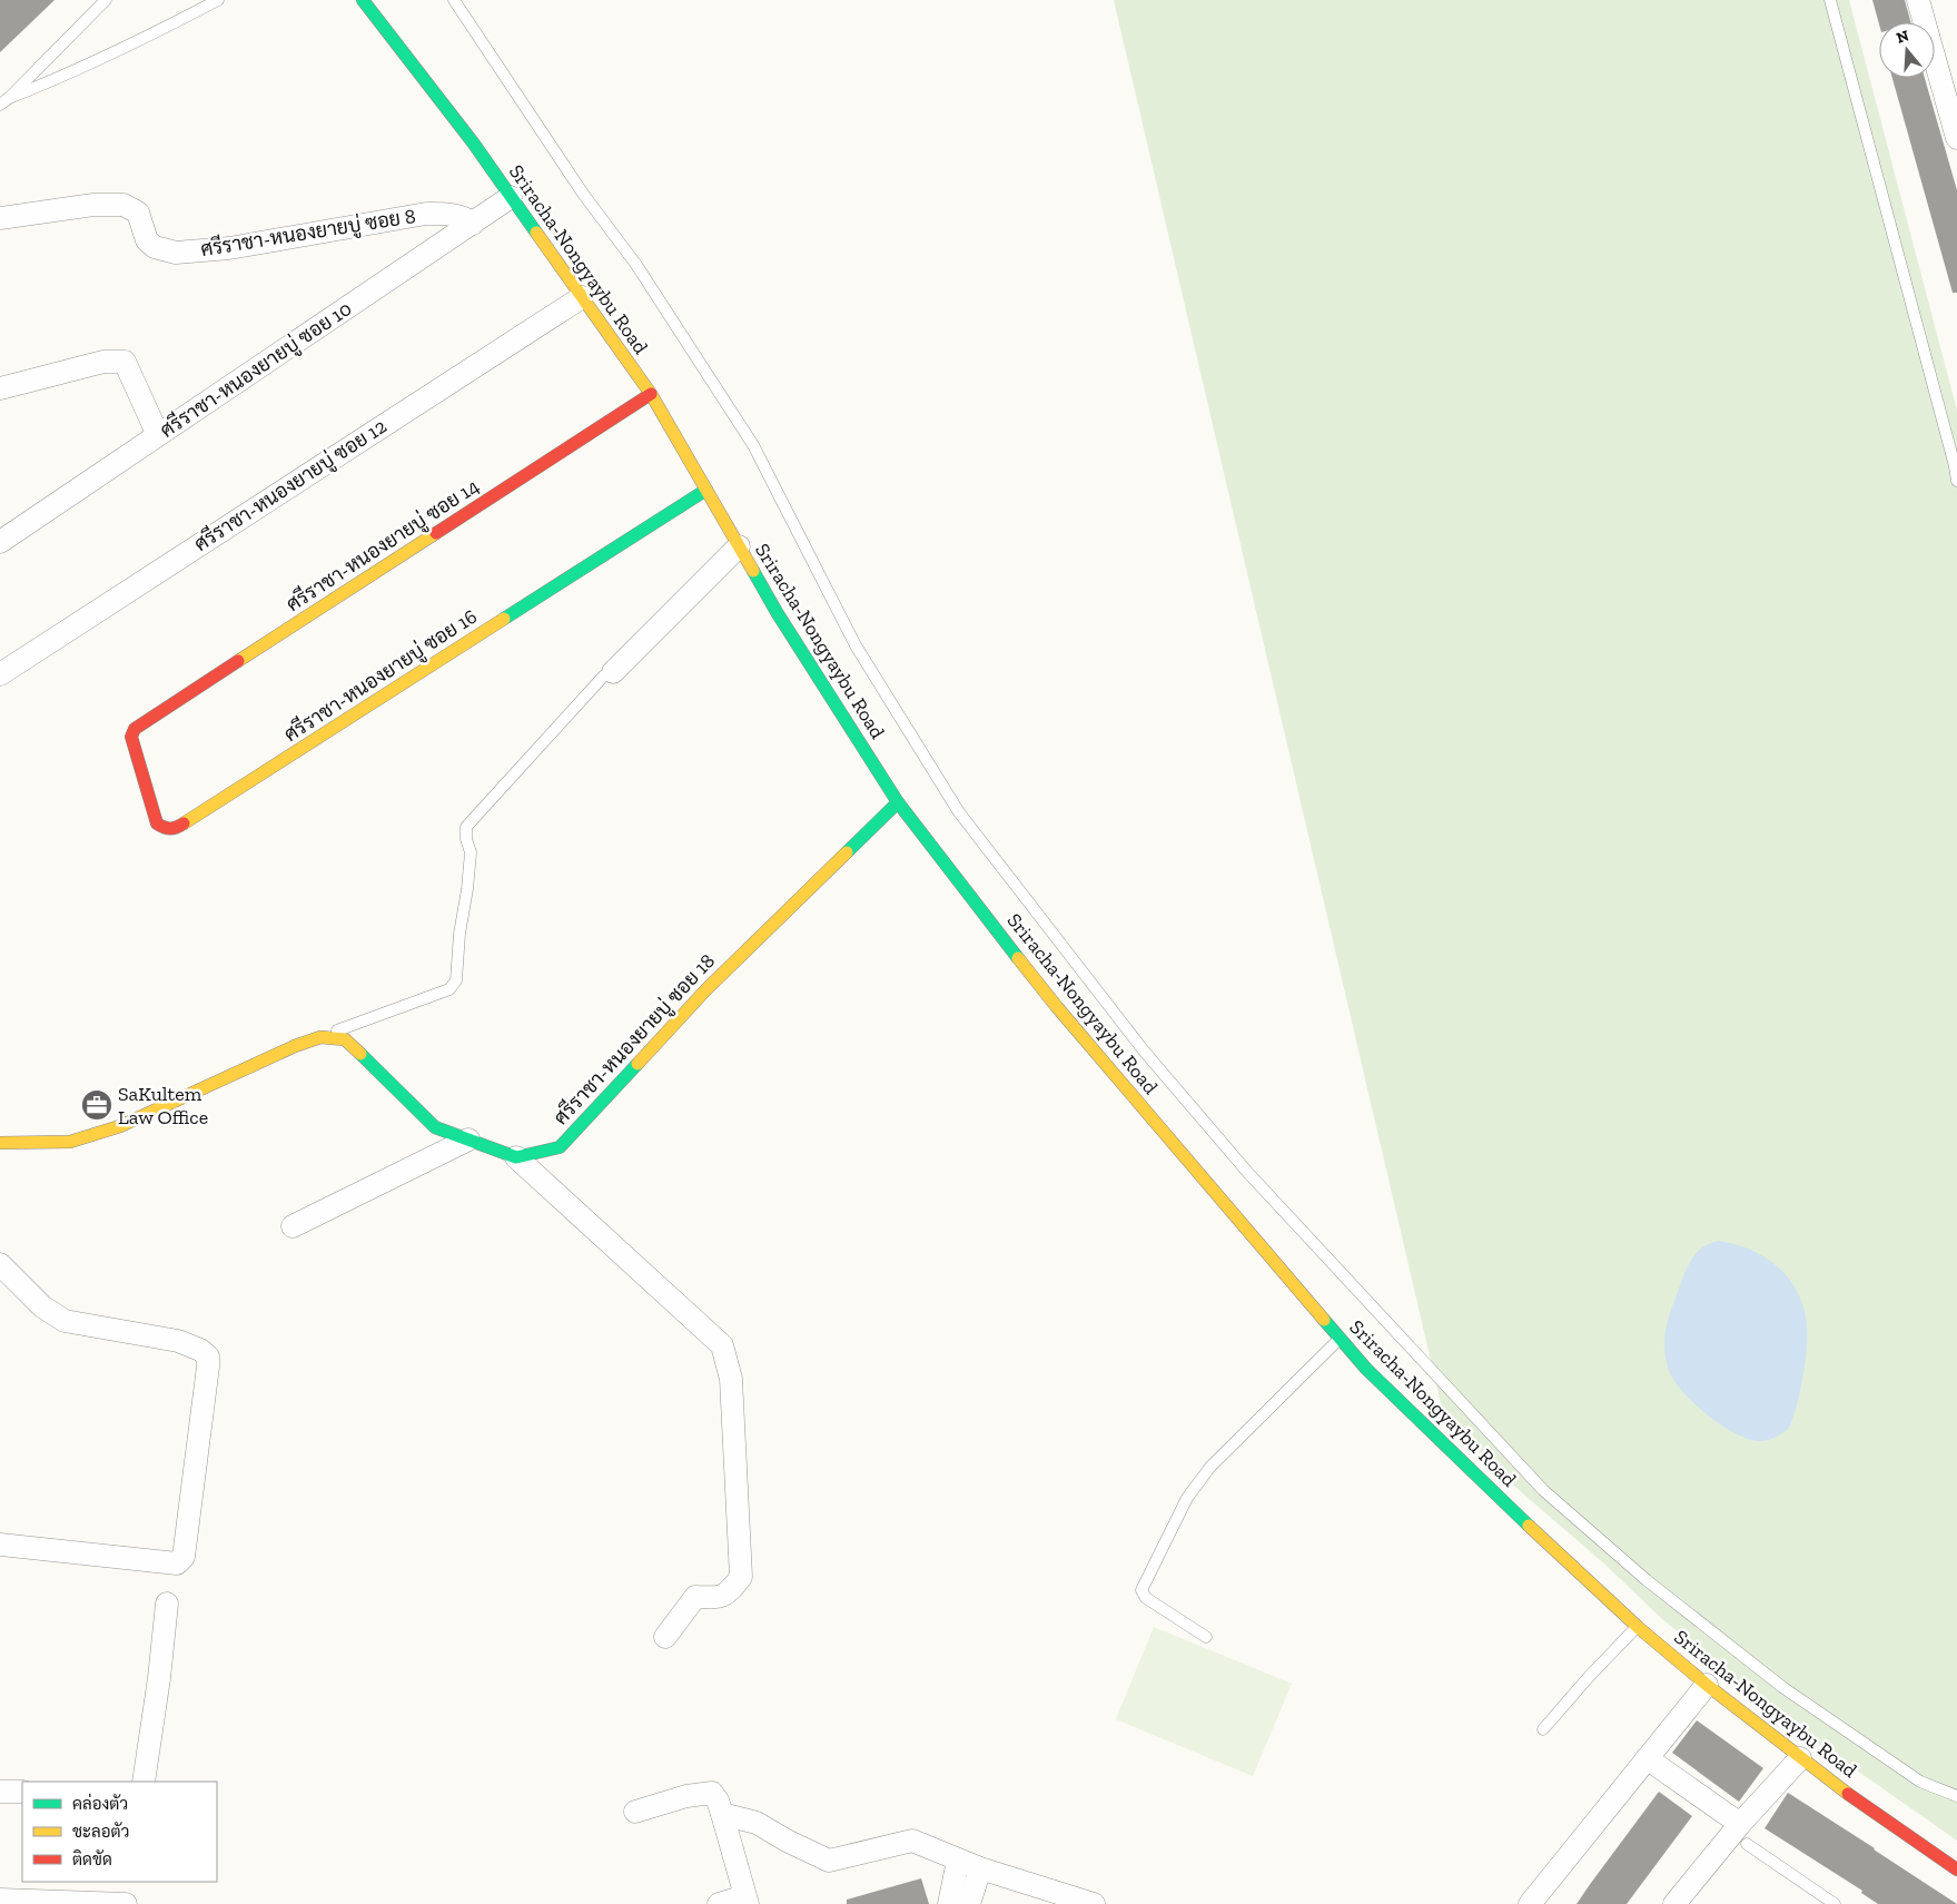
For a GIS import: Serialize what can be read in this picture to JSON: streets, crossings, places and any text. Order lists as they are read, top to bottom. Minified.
{"streets":{"main road":["Sriracha-Nongyaybu Road","ศรีราชา-หนองยายบู่ ซอย 14","ศรีราชา-หนองยายบู่ ซอย 16","ศรีราชา-หนองยายบู่ ซอย 18"],"street":["ศรีราชา-หนองยายบู่ ซอย 8","ศรีราชา-หนองยายบู่ ซอย 10","ศรีราชา-หนองยายบู่ ซอย 12"]},"crossings":[["ศรีราชา-หนองยายบู่ ซอย 8","ศรีราชา-หนองยายบู่ ซอย 10"],["Sriracha-Nongyaybu Road","ศรีราชา-หนองยายบู่ ซอย 10"],["Sriracha-Nongyaybu Road","ศรีราชา-หนองยายบู่ ซอย 12"],["Sriracha-Nongyaybu Road","ศรีราชา-หนองยายบู่ ซอย 14"],["Sriracha-Nongyaybu Road","ศรีราชา-หนองยายบู่ ซอย 16"],["Sriracha-Nongyaybu Road","ศรีราชา-หนองยายบู่ ซอย 18"],["ศรีราชา-หนองยายบู่ ซอย 14","ศรีราชา-หนองยายบู่ ซอย 16"]],"places":{"office":["SaKultem Law Office"]},"legend":["คล่องตัว","ชะลอตัว","ติดขัด"],"north":"top"}
